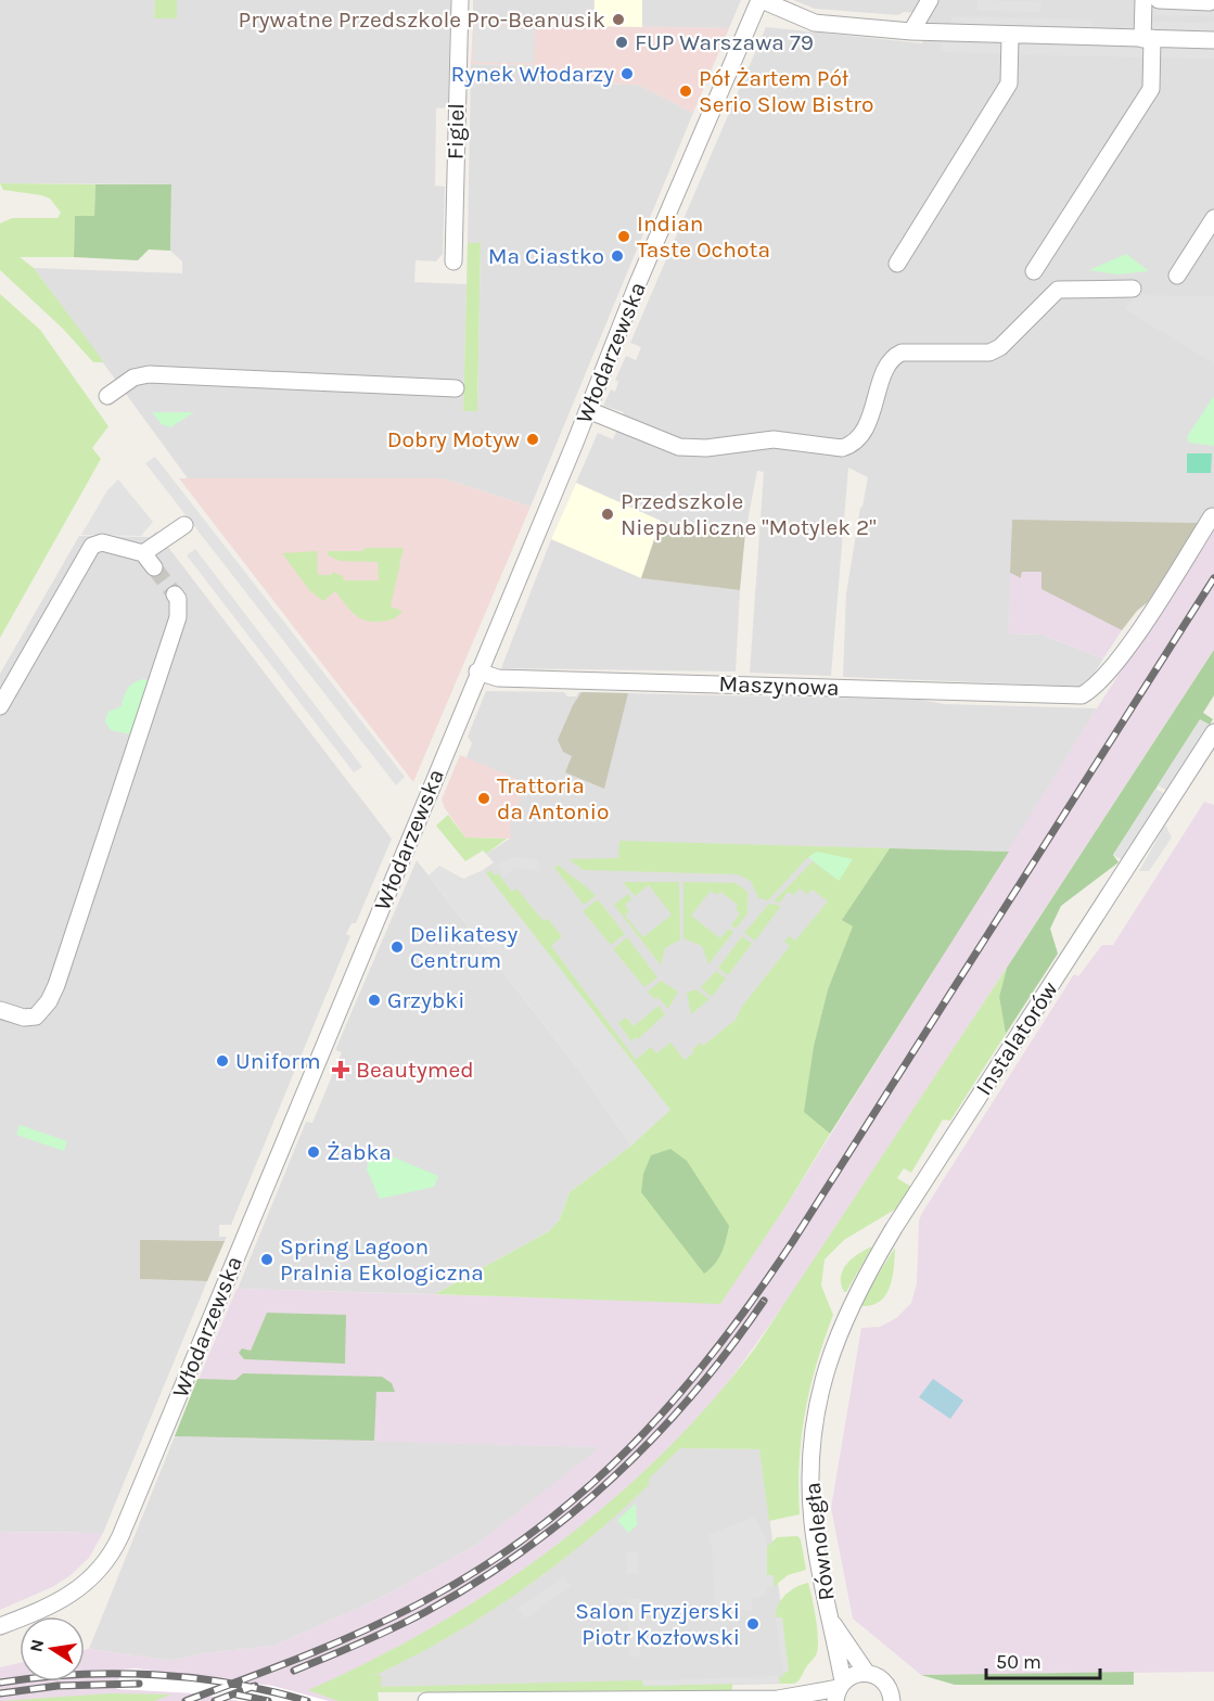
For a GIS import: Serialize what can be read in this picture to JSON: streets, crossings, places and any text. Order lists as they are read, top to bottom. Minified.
{"streets":{"street":["Figiel","Włodarzewska","Maszynowa","Instalatorów","Równoległa"]},"crossings":[["Włodarzewska","Maszynowa"],["Instalatorów","Równoległa"]],"places":{"other":["Prywatne Przedszkole Pro-Beanusik","FUP Warszawa 79","Rynek Włodarzy","Pół Żartem Pół Serio Slow Bistro","Indian Taste Ochota","Ma Ciastko","Dobry Motyw","Przedszkole Niepubliczne \"Motylek 2\"","Trattoria da Antonio","Delikatesy Centrum","Grzybki","Uniform","Żabka","Spring Lagoon Pralnia Ekologiczna","Salon Fryzjerski Piotr Kozłowski"],"health":["Beautymed"]},"scale_bar":"50 m","north":"left"}
